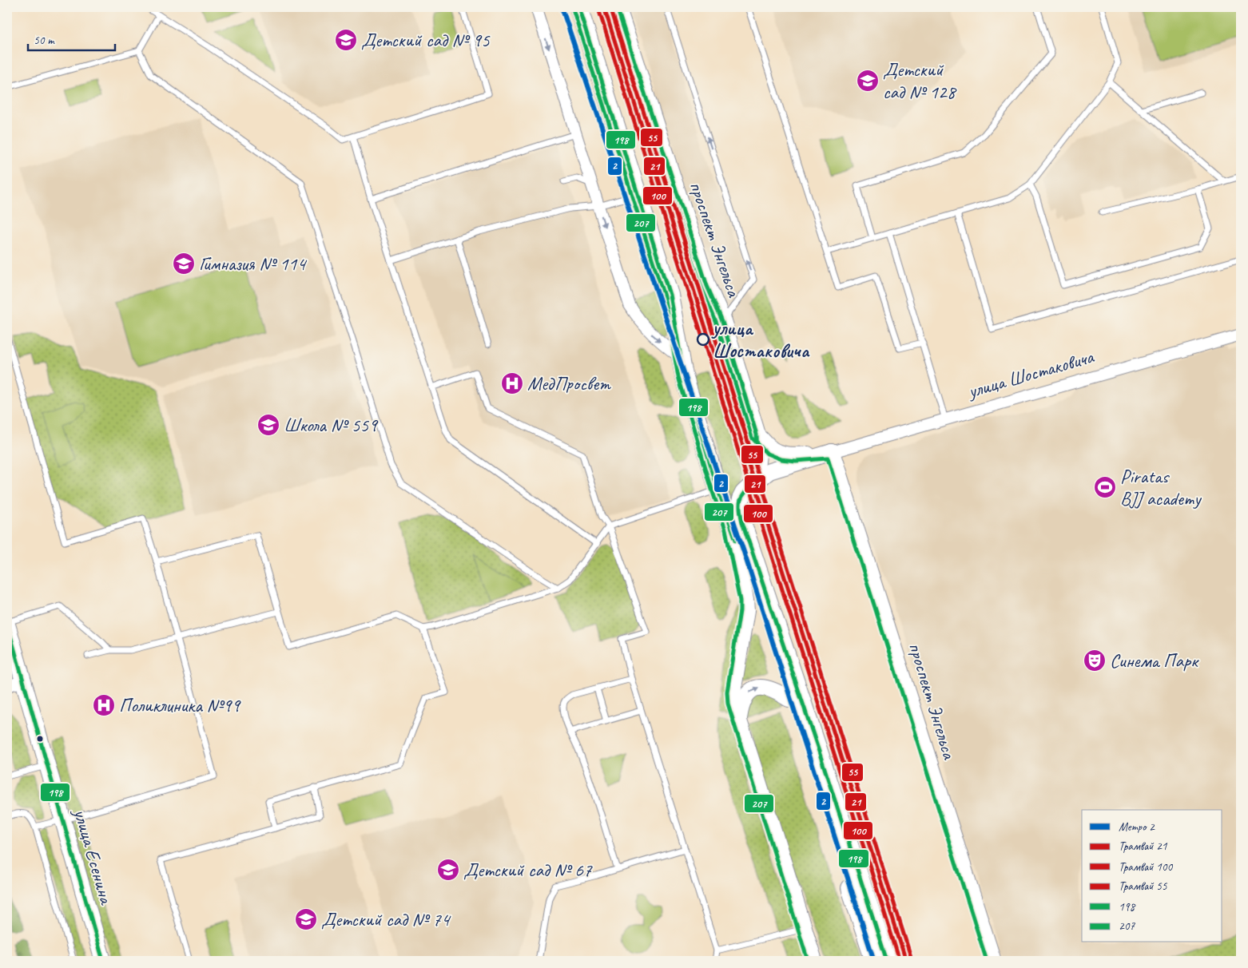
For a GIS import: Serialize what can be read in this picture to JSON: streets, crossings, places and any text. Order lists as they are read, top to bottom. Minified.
{"streets":{"main road":["проспект Энгельса","улица Шостаковича","улица Есенина"]},"crossings":[["проспект Энгельса","улица Шостаковича"]],"places":{"school or university":["Детский сад № 95","Детский сад № 128","Гимназия № 114","Школа № 559","Детский сад № 67","Детский сад № 74"],"other":["улица Шостаковича"],"hospital":["МедПросвет","Поликлиника №99"],"sports":["Piratas BJJ academy"],"theatre":["Синема Парк"]},"lines":["metro line 2","tram line 21","tram line 55","transit line 198","tram line 100","transit line 207"],"legend":["Метро 2","Трамвай 21","Трамвай 100","Трамвай 55","198","207"],"scale_bar":"50 m"}
